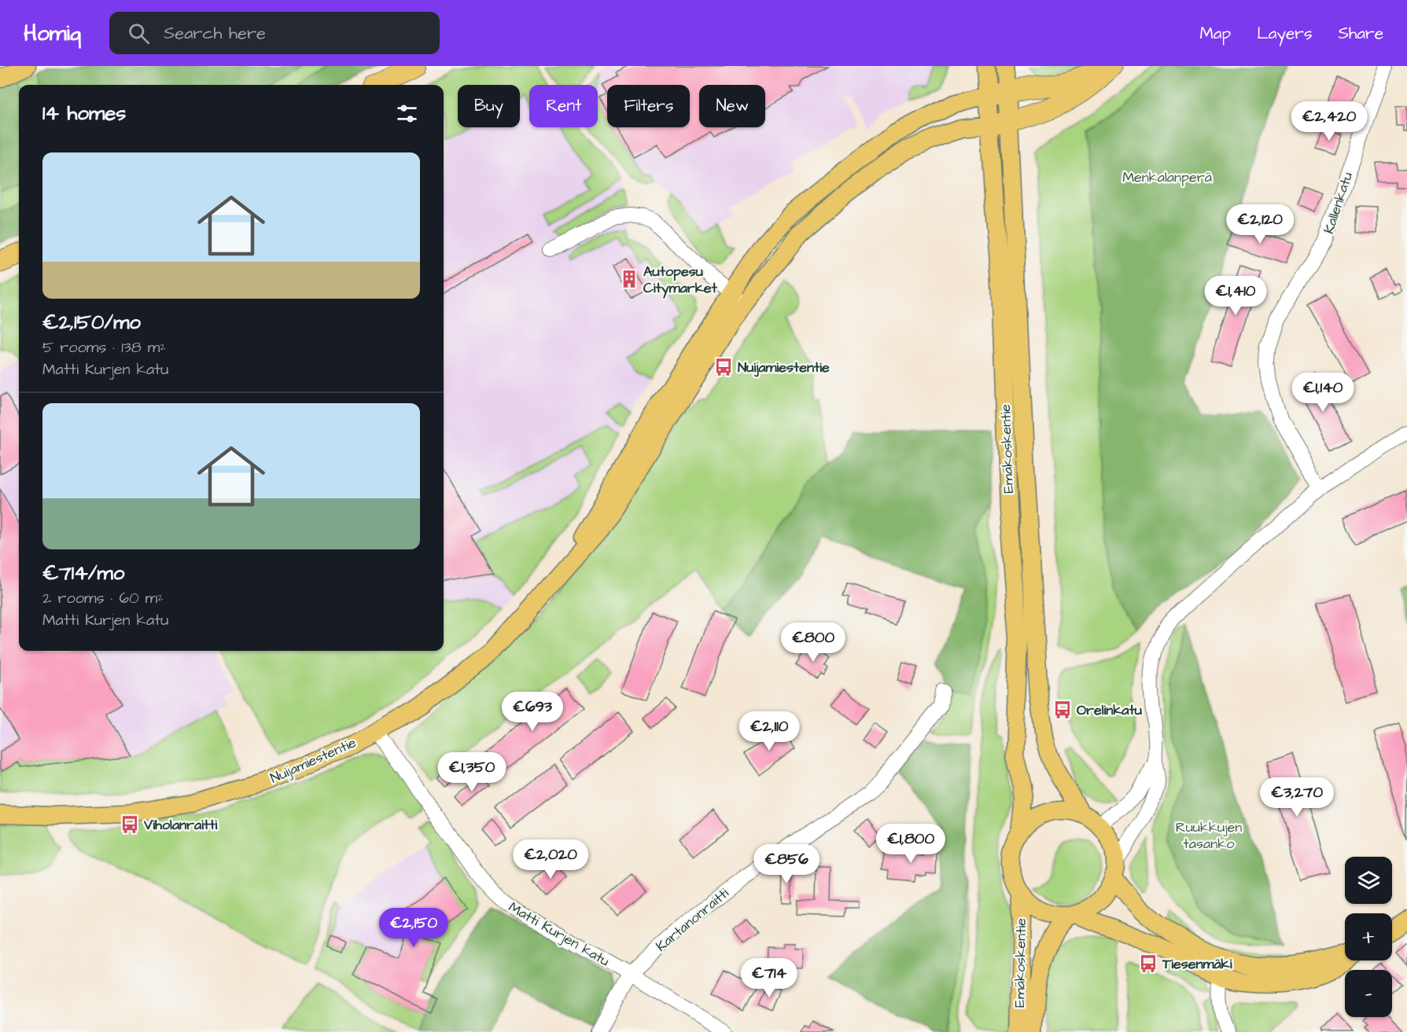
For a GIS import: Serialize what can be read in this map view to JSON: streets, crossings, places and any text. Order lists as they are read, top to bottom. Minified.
{"streets":{"main road":["Emäkoskentie","Nuijamiestentie"],"street":["Kallenkatu","Kartanonraitti","Matti Kurjen katu"]},"crossings":[["Emäkoskentie","Nuijamiestentie"],["Nuijamiestentie","Matti Kurjen katu"],["Kartanonraitti","Matti Kurjen katu"]],"parks":["Menkalanperä","Ruukkujen tasanko"],"places":{"building":["Autopesu Citymarket"],"bus stop":["Nuijamiestentie","Orelinkatu","Viholanraitti","Tiesenmäki"]},"page":{"header":"Homiq","search":"Search here","nav":["Map","Layers","Share"],"chip":["Buy","Rent","Filters","New"],"heading":"14 homes","price":["€2,420","€2,120","€1,410","€1,140","€800","€693","€2,110","€1,350","€3,270","€1,800","€2,020","€856","€2,150","€714"],"list":[{"name":"€2,150/mo","note":"5 rooms · 138 m² · Matti Kurjen katu"},{"name":"€714/mo","note":"2 rooms · 60 m² · Matti Kurjen katu"}],"map_buttons":["+","−"]}}
